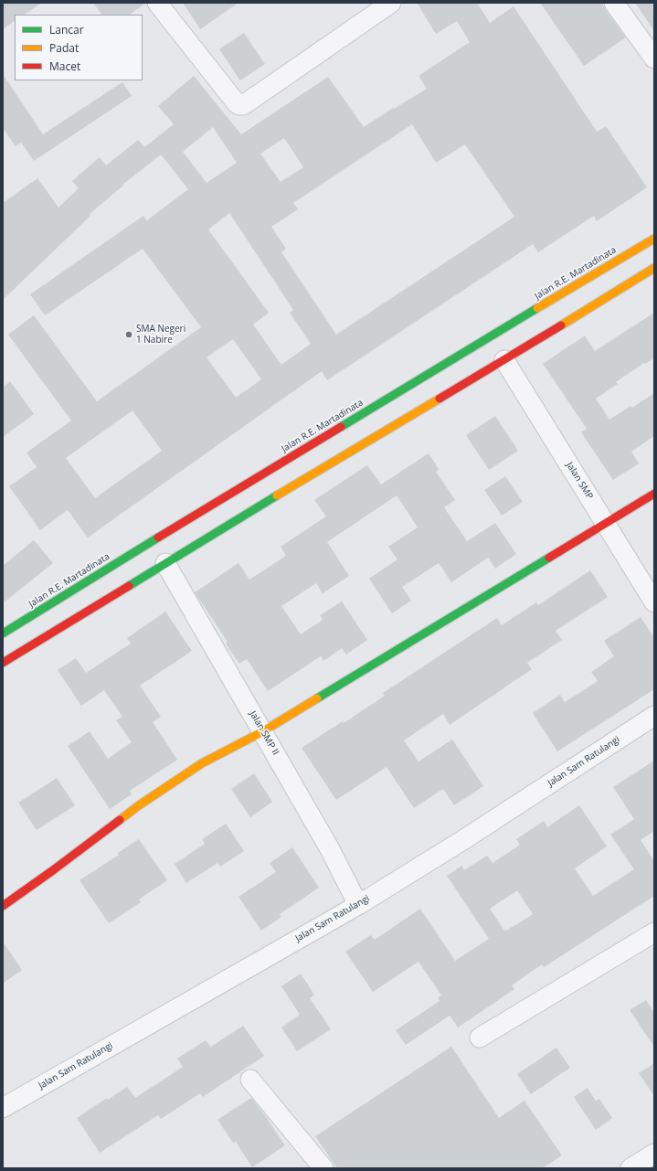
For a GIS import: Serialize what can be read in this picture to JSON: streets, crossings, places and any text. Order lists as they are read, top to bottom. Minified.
{"streets":{"main road":["Jalan R.E. Martadinata"],"street":["Jalan SMP","Jalan SMP II","Jalan Sam Ratulangi"]},"crossings":[["Jalan SMP II","Jalan Sam Ratulangi"]],"places":["SMA Negeri 1 Nabire"],"legend":["Lancar","Padat","Macet"]}
